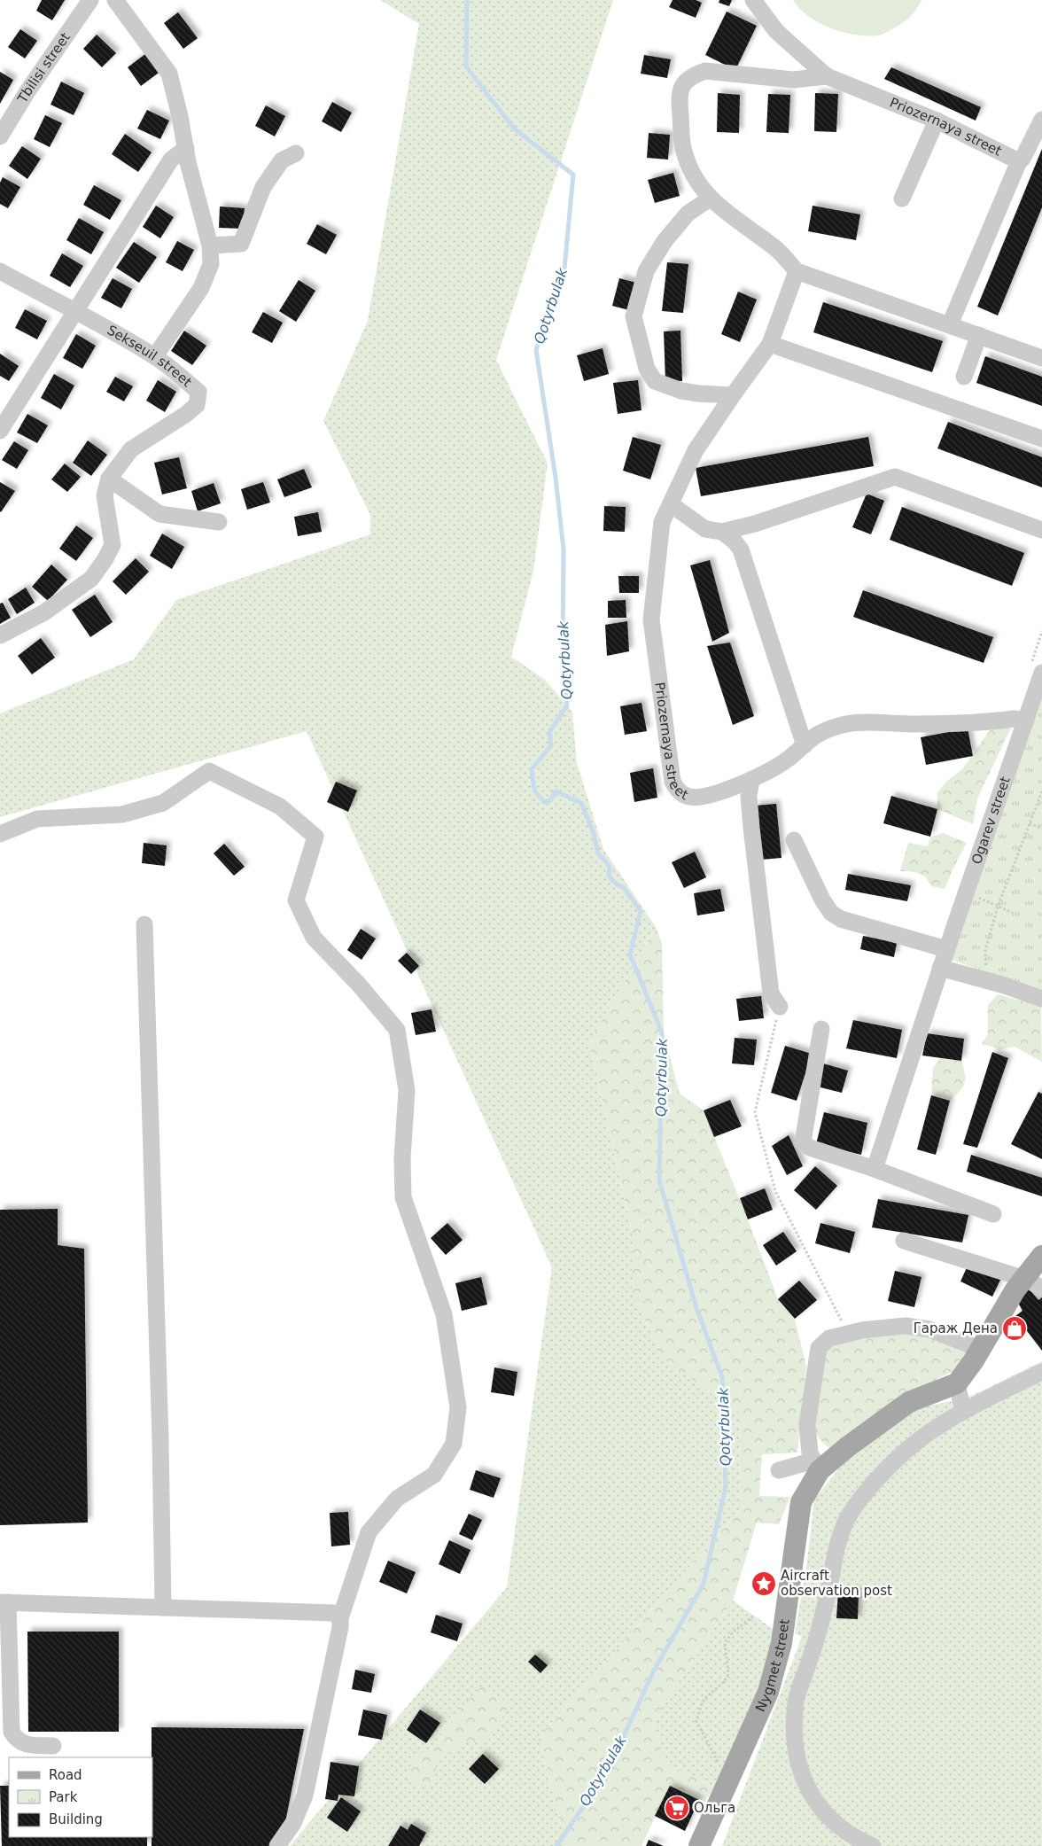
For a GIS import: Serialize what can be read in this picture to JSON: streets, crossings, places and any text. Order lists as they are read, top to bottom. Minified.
{"streets":{"main road":["Nygmet street"],"street":["Tbilisi street","Priozernaya street","Sekseuil street","Ogarev street"]},"crossings":[["Priozernaya street","Ogarev street"]],"water":["Qotyrbulak"],"places":{"shop":["Гараж Дена"],"place":["Aircraft observation post"],"supermarket":["Ольга"]},"legend":["Road","Park","Building"]}
